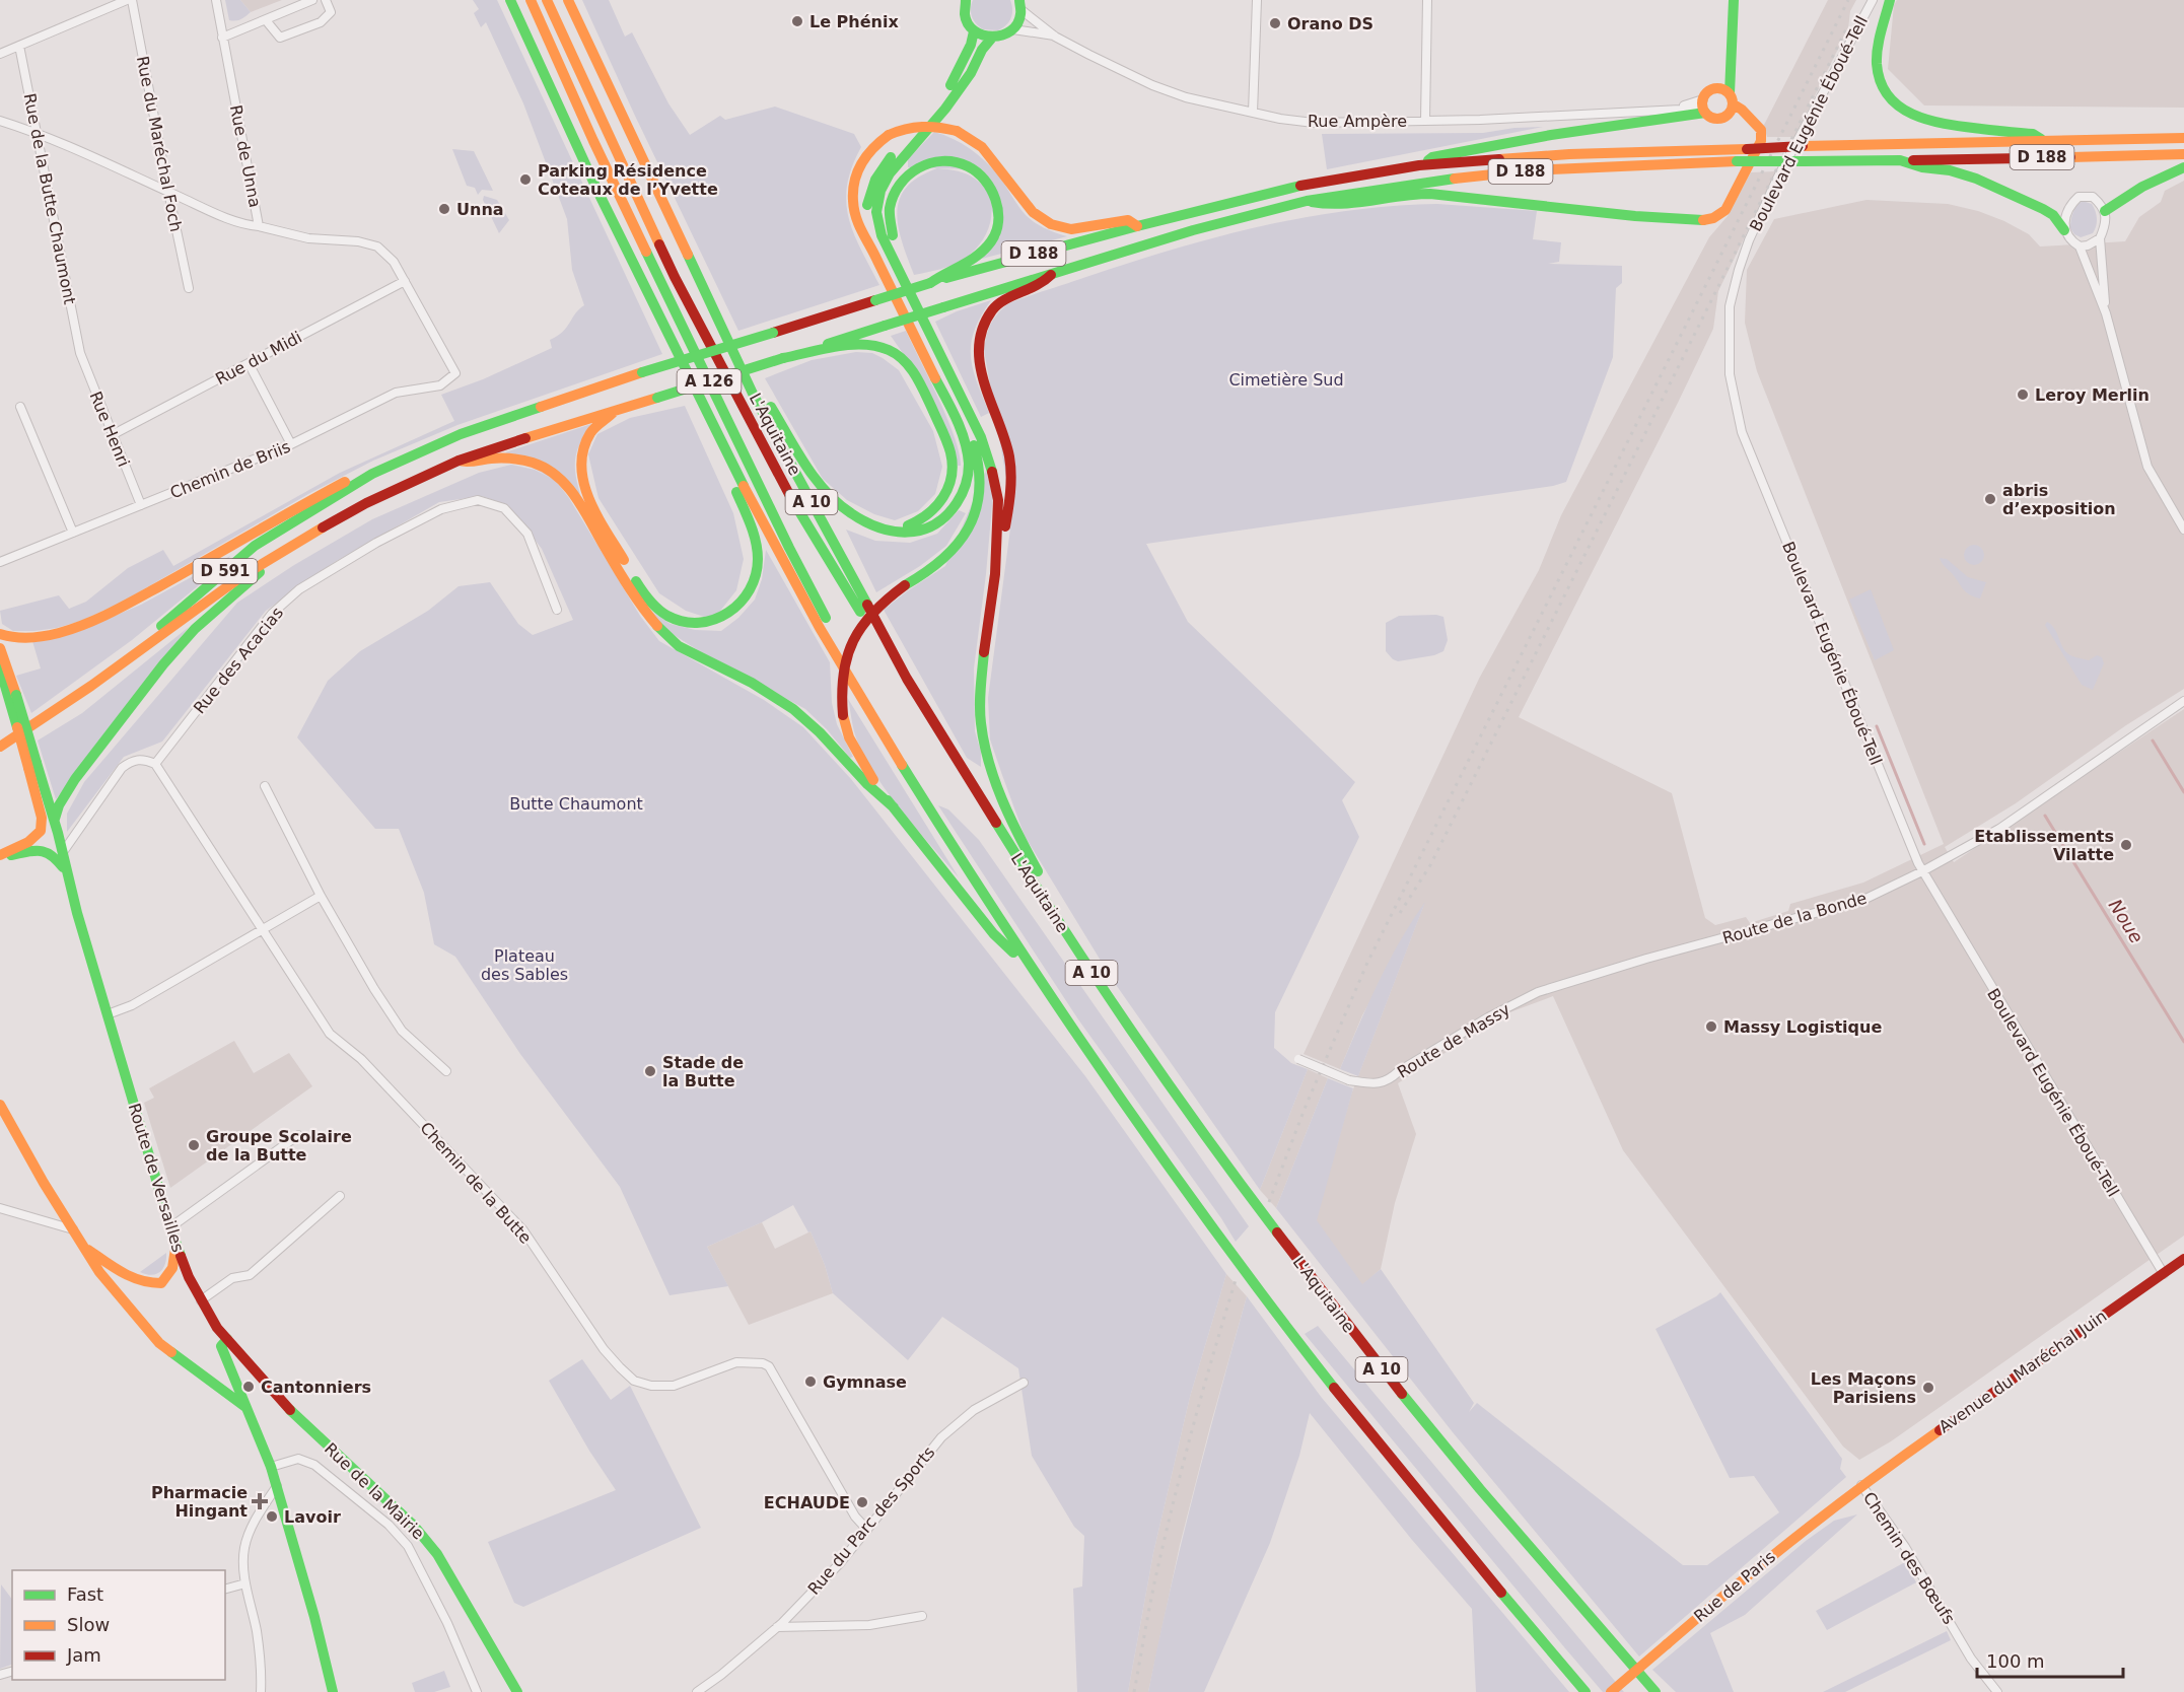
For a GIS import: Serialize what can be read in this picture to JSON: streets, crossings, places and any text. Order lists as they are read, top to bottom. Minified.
{"streets":{"main road":["D 188","A 126","L'Aquitaine","A 10","D 591","Route de Versailles","Avenue du Maréchal Juin","Rue de la Mairie","Rue de Paris"],"street":["Rue Ampère","Boulevard Eugénie Éboué-Tell","Rue du Maréchal Foch","Rue de Unna","Rue de la Butte Chaumont","Rue du Midi","Rue Henri","Chemin de Briis","Rue des Acacias","Route de la Bonde","Route de Massy","Chemin de la Butte","Rue du Parc des Sports","Chemin des Bœufs"]},"crossings":[["Boulevard Eugénie Éboué-Tell","Route de la Bonde"],["Boulevard Eugénie Éboué-Tell","Avenue du Maréchal Juin"],["Rue de Unna","Rue du Midi"],["Rue de Unna","Chemin de Briis"],["D 188","D 591"],["Rue de la Butte Chaumont","Rue Henri"],["Rue du Midi","Rue Henri"],["A 126","L'Aquitaine"],["A 126","A 10"],["Rue Henri","Chemin de Briis"],["Route de la Bonde","Route de Massy"],["Route de Versailles","Rue de la Mairie"],["Chemin de la Butte","Rue du Parc des Sports"],["Avenue du Maréchal Juin","Chemin des Bœufs"],["Avenue du Maréchal Juin","Rue de Paris"],["Chemin des Bœufs","Rue de Paris"]],"water":["Noue"],"parks":["Cimetière Sud","Butte Chaumont","Plateau des Sables"],"places":{"other":["Le Phénix","Orano DS","Parking Résidence Coteaux de l’Yvette","Unna","Leroy Merlin","abris d’exposition","Etablissements Vilatte","Massy Logistique","Stade de la Butte","Groupe Scolaire de la Butte","Gymnase","Cantonniers","Les Maçons Parisiens","ECHAUDE","Lavoir"],"health":["Pharmacie Hingant"]},"legend":["Fast","Slow","Jam"],"scale_bar":"100 m"}
